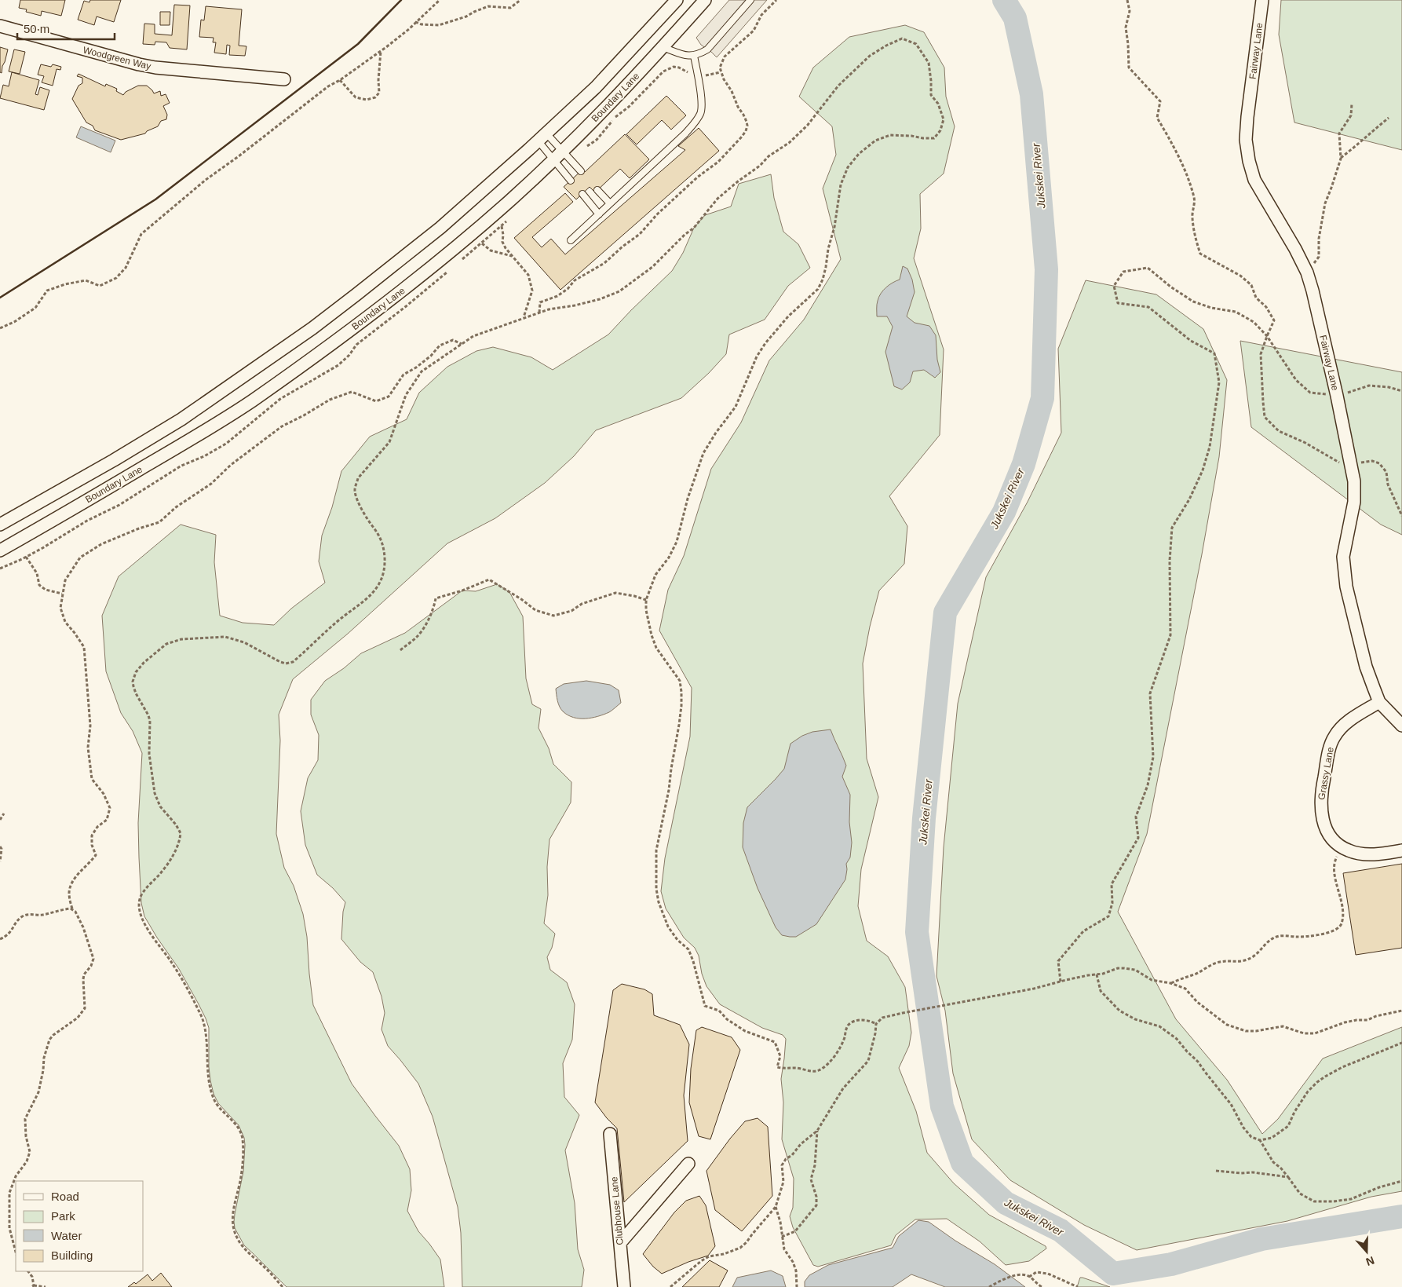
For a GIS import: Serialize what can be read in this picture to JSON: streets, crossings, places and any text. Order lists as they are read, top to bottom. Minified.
{"streets":{"street":["Fairway Lane","Woodgreen Way","Boundary Lane","Grassy Lane","Clubhouse Lane"]},"crossings":[["Fairway Lane","Grassy Lane"]],"water":["Jukskei River"],"legend":["Road","Park","Water","Building"],"scale_bar":"50 m","north":"bottom"}
